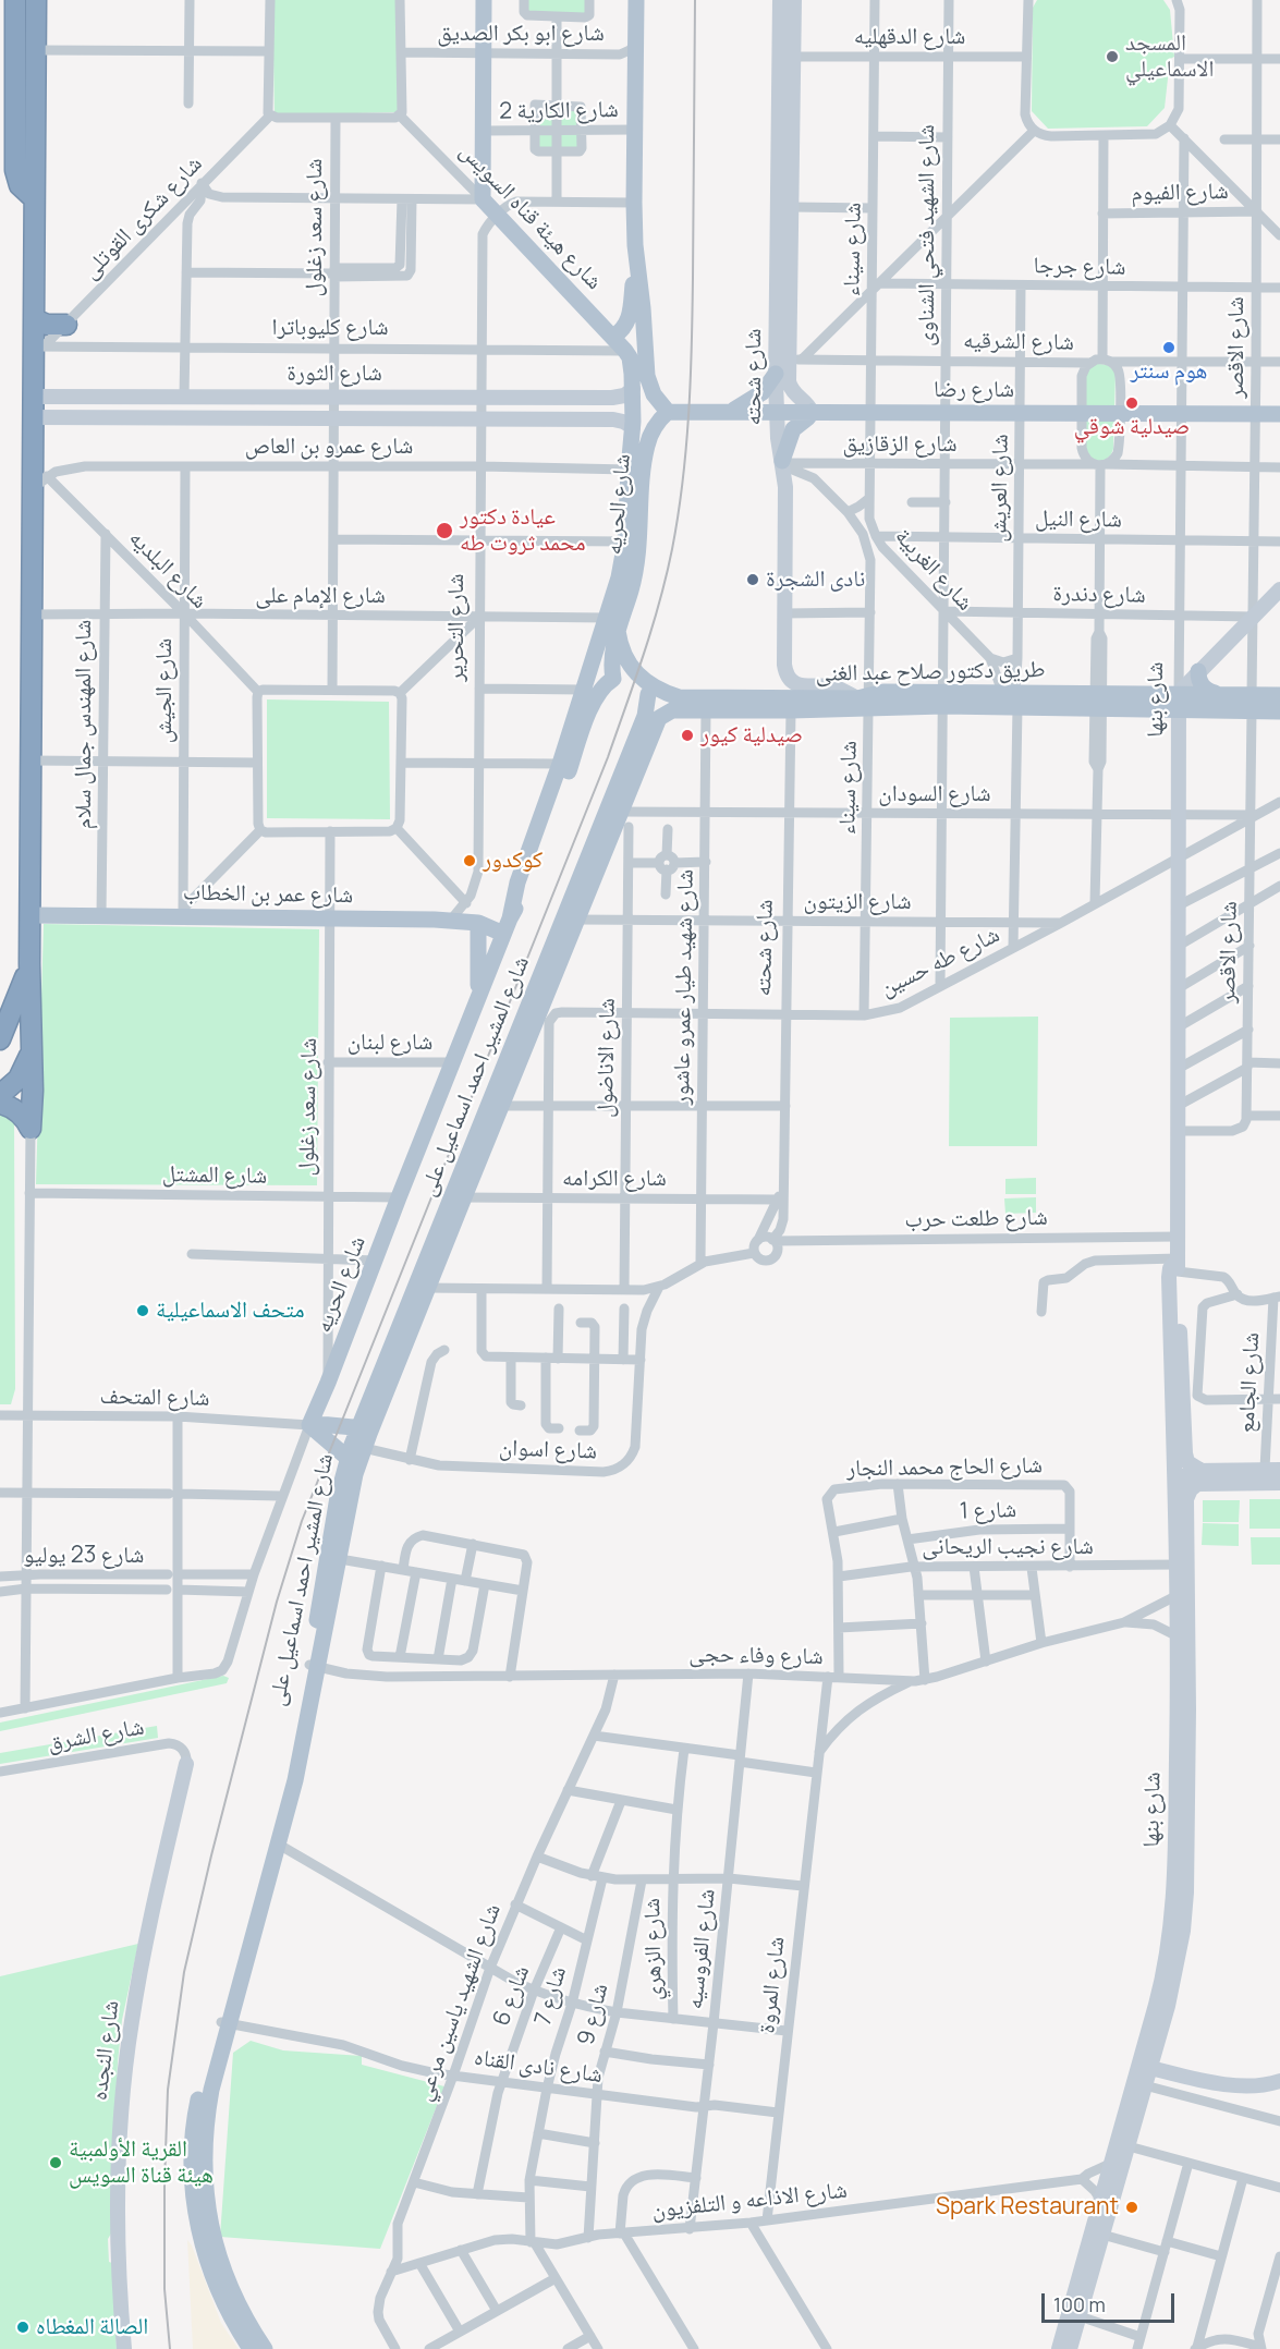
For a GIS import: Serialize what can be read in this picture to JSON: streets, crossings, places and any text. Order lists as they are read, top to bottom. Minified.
{"streets":{"main road":["شارع هيئة قناه السويس","شارع الثورة","شارع شحته","شارع رضا","شارع الحريه","طريق دكتور صلاح عبد الغنى","شارع بنها","شارع عمر بن الخطاب","شارع المشير احمد اسماعيل على","شارع النجده"],"street":["شارع ابو بكر الصديق","شارع الدقهليه","شارع الكارية 2","شارع الفيوم","شارع شكرى القوتلى","شارع سعد زغلول","شارع الشهيد فتحي الشناوى","شارع سيناء","شارع جرجا","شارع كليوباترا","شارع الشرقيه","شارع الاقصر","شارع الزقازيق","شارع عمرو بن العاص","شارع العريش","شارع النيل","شارع البلديه","شارع الغربية","شارع دندرة","شارع الإمام على","شارع التحرير","شارع الجيش","شارع المهندس جمال سلام","شارع السودان","شارع الزيتون","شارع طه حسين","شارع شهيد طيار عمرو عاشور","شارع لبنان","شارع الاناضول","شارع المشتل","شارع الكرامه","شارع طلعت حرب","شارع الجامع","شارع المتحف","شارع اسوان","شارع الحاج محمد النجار","شارع 1","شارع نجيب الريحانى","شارع 23 يوليو","شارع وفاء حجى","شارع الشرق","شارع الزهري","شارع الفروسيه","شارع المروة","شارع 6","شارع 7","شارع الشهيد ياسين مرعي","شارع 9","شارع نادى القناه","شارع الاذاعه و التلفزيون"]},"crossings":[["شارع الدقهليه","شارع الشهيد فتحي الشناوى"],["شارع الدقهليه","شارع سيناء"],["شارع الدقهليه","شارع شحته"],["شارع الفيوم","شارع الاقصر"],["شارع الفيوم","شارع بنها"],["شارع هيئة قناه السويس","شارع كليوباترا"],["شارع هيئة قناه السويس","شارع الحريه"],["شارع هيئة قناه السويس","شارع التحرير"],["شارع شكرى القوتلى","شارع كليوباترا"],["شارع سعد زغلول","شارع كليوباترا"],["شارع سعد زغلول","شارع الثورة"],["شارع سعد زغلول","شارع عمرو بن العاص"],["شارع سعد زغلول","شارع الحريه"],["شارع سعد زغلول","شارع الإمام على"],["شارع سعد زغلول","شارع عمر بن الخطاب"],["شارع سعد زغلول","شارع لبنان"],["شارع سعد زغلول","شارع المشتل"],["شارع الشهيد فتحي الشناوى","شارع جرجا"],["شارع الشهيد فتحي الشناوى","شارع الشرقيه"],["شارع الشهيد فتحي الشناوى","شارع رضا"],["شارع الشهيد فتحي الشناوى","شارع الزقازيق"],["شارع الشهيد فتحي الشناوى","شارع النيل"],["شارع الشهيد فتحي الشناوى","شارع الغربية"],["شارع الشهيد فتحي الشناوى","شارع دندرة"],["شارع الشهيد فتحي الشناوى","طريق دكتور صلاح عبد الغنى"],["شارع الشهيد فتحي الشناوى","شارع السودان"],["شارع الشهيد فتحي الشناوى","شارع الزيتون"],["شارع الشهيد فتحي الشناوى","شارع طه حسين"],["شارع سيناء","شارع جرجا"],["شارع سيناء","شارع الشرقيه"],["شارع سيناء","شارع شحته"],["شارع سيناء","شارع رضا"],["شارع سيناء","شارع الزقازيق"],["شارع سيناء","شارع الغربية"],["شارع سيناء","طريق دكتور صلاح عبد الغنى"],["شارع سيناء","شارع السودان"],["شارع سيناء","شارع الزيتون"],["شارع سيناء","شارع طه حسين"],["شارع جرجا","شارع الاقصر"],["شارع جرجا","شارع العريش"],["شارع جرجا","شارع بنها"],["شارع كليوباترا","شارع الحريه"],["شارع كليوباترا","شارع التحرير"],["شارع الشرقيه","شارع شحته"],["شارع الشرقيه","شارع العريش"],["شارع الاقصر","شارع رضا"],["شارع الاقصر","شارع الزقازيق"],["شارع الاقصر","شارع النيل"],["شارع الاقصر","شارع دندرة"],["شارع الاقصر","طريق دكتور صلاح عبد الغنى"],["شارع الاقصر","شارع السودان"],["شارع الاقصر","شارع طه حسين"],["شارع الثورة","شارع الحريه"],["شارع الثورة","شارع التحرير"],["شارع شحته","شارع رضا"],["شارع شحته","شارع الزقازيق"],["شارع شحته","شارع الغربية"],["شارع شحته","طريق دكتور صلاح عبد الغنى"],["شارع شحته","شارع السودان"],["شارع شحته","شارع الزيتون"],["شارع شحته","شارع طه حسين"],["شارع شحته","شارع الكرامه"],["شارع شحته","شارع طلعت حرب"],["شارع رضا","شارع العريش"],["شارع رضا","شارع الحريه"],["شارع رضا","شارع بنها"],["شارع الزقازيق","شارع العريش"],["شارع الزقازيق","شارع الغربية"],["شارع الزقازيق","شارع بنها"],["شارع عمرو بن العاص","شارع الحريه"],["شارع عمرو بن العاص","شارع البلديه"],["شارع عمرو بن العاص","شارع التحرير"],["شارع عمرو بن العاص","شارع الجيش"],["شارع العريش","شارع النيل"],["شارع العريش","شارع الغربية"],["شارع العريش","شارع دندرة"],["شارع العريش","طريق دكتور صلاح عبد الغنى"],["شارع العريش","شارع السودان"],["شارع العريش","شارع الزيتون"],["شارع العريش","شارع طه حسين"],["شارع الحريه","شارع الإمام على"],["شارع الحريه","طريق دكتور صلاح عبد الغنى"],["شارع الحريه","شارع عمر بن الخطاب"],["شارع الحريه","شارع لبنان"],["شارع الحريه","شارع المشتل"],["شارع الحريه","شارع المتحف"],["شارع الحريه","شارع 23 يوليو"],["شارع النيل","شارع الغربية"],["شارع النيل","شارع بنها"],["شارع البلديه","شارع الإمام على"],["شارع البلديه","شارع الجيش"],["شارع البلديه","شارع المهندس جمال سلام"],["شارع الغربية","شارع دندرة"],["شارع الغربية","طريق دكتور صلاح عبد الغنى"],["شارع دندرة","شارع بنها"],["شارع الإمام على","شارع التحرير"],["شارع الإمام على","شارع الجيش"],["شارع الإمام على","شارع المهندس جمال سلام"],["شارع التحرير","شارع عمر بن الخطاب"],["طريق دكتور صلاح عبد الغنى","شارع بنها"],["طريق دكتور صلاح عبد الغنى","شارع شهيد طيار عمرو عاشور"],["طريق دكتور صلاح عبد الغنى","شارع المشير احمد اسماعيل على"],["شارع الجيش","شارع عمر بن الخطاب"],["شارع بنها","شارع السودان"],["شارع بنها","شارع طه حسين"],["شارع بنها","شارع طلعت حرب"],["شارع بنها","شارع نجيب الريحانى"],["شارع بنها","شارع وفاء حجى"],["شارع بنها","شارع الاذاعه و التلفزيون"],["شارع المهندس جمال سلام","شارع عمر بن الخطاب"],["شارع السودان","شارع طه حسين"],["شارع السودان","شارع شهيد طيار عمرو عاشور"],["شارع السودان","شارع المشير احمد اسماعيل على"],["شارع الزيتون","شارع طه حسين"],["شارع الزيتون","شارع شهيد طيار عمرو عاشور"],["شارع الزيتون","شارع الاناضول"],["شارع الزيتون","شارع المشير احمد اسماعيل على"],["شارع طه حسين","شارع شهيد طيار عمرو عاشور"],["شارع طه حسين","شارع الاناضول"],["شارع شهيد طيار عمرو عاشور","شارع الكرامه"],["شارع الاناضول","شارع الكرامه"],["شارع المشير احمد اسماعيل على","شارع الكرامه"],["شارع المشير احمد اسماعيل على","شارع اسوان"],["شارع المشير احمد اسماعيل على","شارع وفاء حجى"],["شارع المشير احمد اسماعيل على","شارع نادى القناه"],["شارع الحاج محمد النجار","شارع 1"],["شارع الحاج محمد النجار","شارع نجيب الريحانى"],["شارع الحاج محمد النجار","شارع المروة"],["شارع نجيب الريحانى","شارع المروة"],["شارع وفاء حجى","شارع الفروسيه"],["شارع وفاء حجى","شارع المروة"],["شارع وفاء حجى","شارع الشهيد ياسين مرعي"],["شارع الشرق","شارع النجده"],["شارع الفروسيه","شارع نادى القناه"],["شارع الفروسيه","شارع الاذاعه و التلفزيون"],["شارع المروة","شارع نادى القناه"],["شارع المروة","شارع الاذاعه و التلفزيون"],["شارع 6","شارع نادى القناه"],["شارع 7","شارع نادى القناه"],["شارع 7","شارع الاذاعه و التلفزيون"],["شارع الشهيد ياسين مرعي","شارع نادى القناه"],["شارع الشهيد ياسين مرعي","شارع الاذاعه و التلفزيون"],["شارع 9","شارع نادى القناه"],["شارع 9","شارع الاذاعه و التلفزيون"]],"places":["المسجد الاسماعيلي","هوم سنتر","صيدلية شوقي","عيادة دكتور محمد ثروت طه","نادى الشجرة","صيدلية كيور","كوكدور","متحف الاسماعيلية","القرية الأولمبية هيئة قناة السويس","Spark Restaurant","الصالة المغطاه"],"scale_bar":"100 m"}
